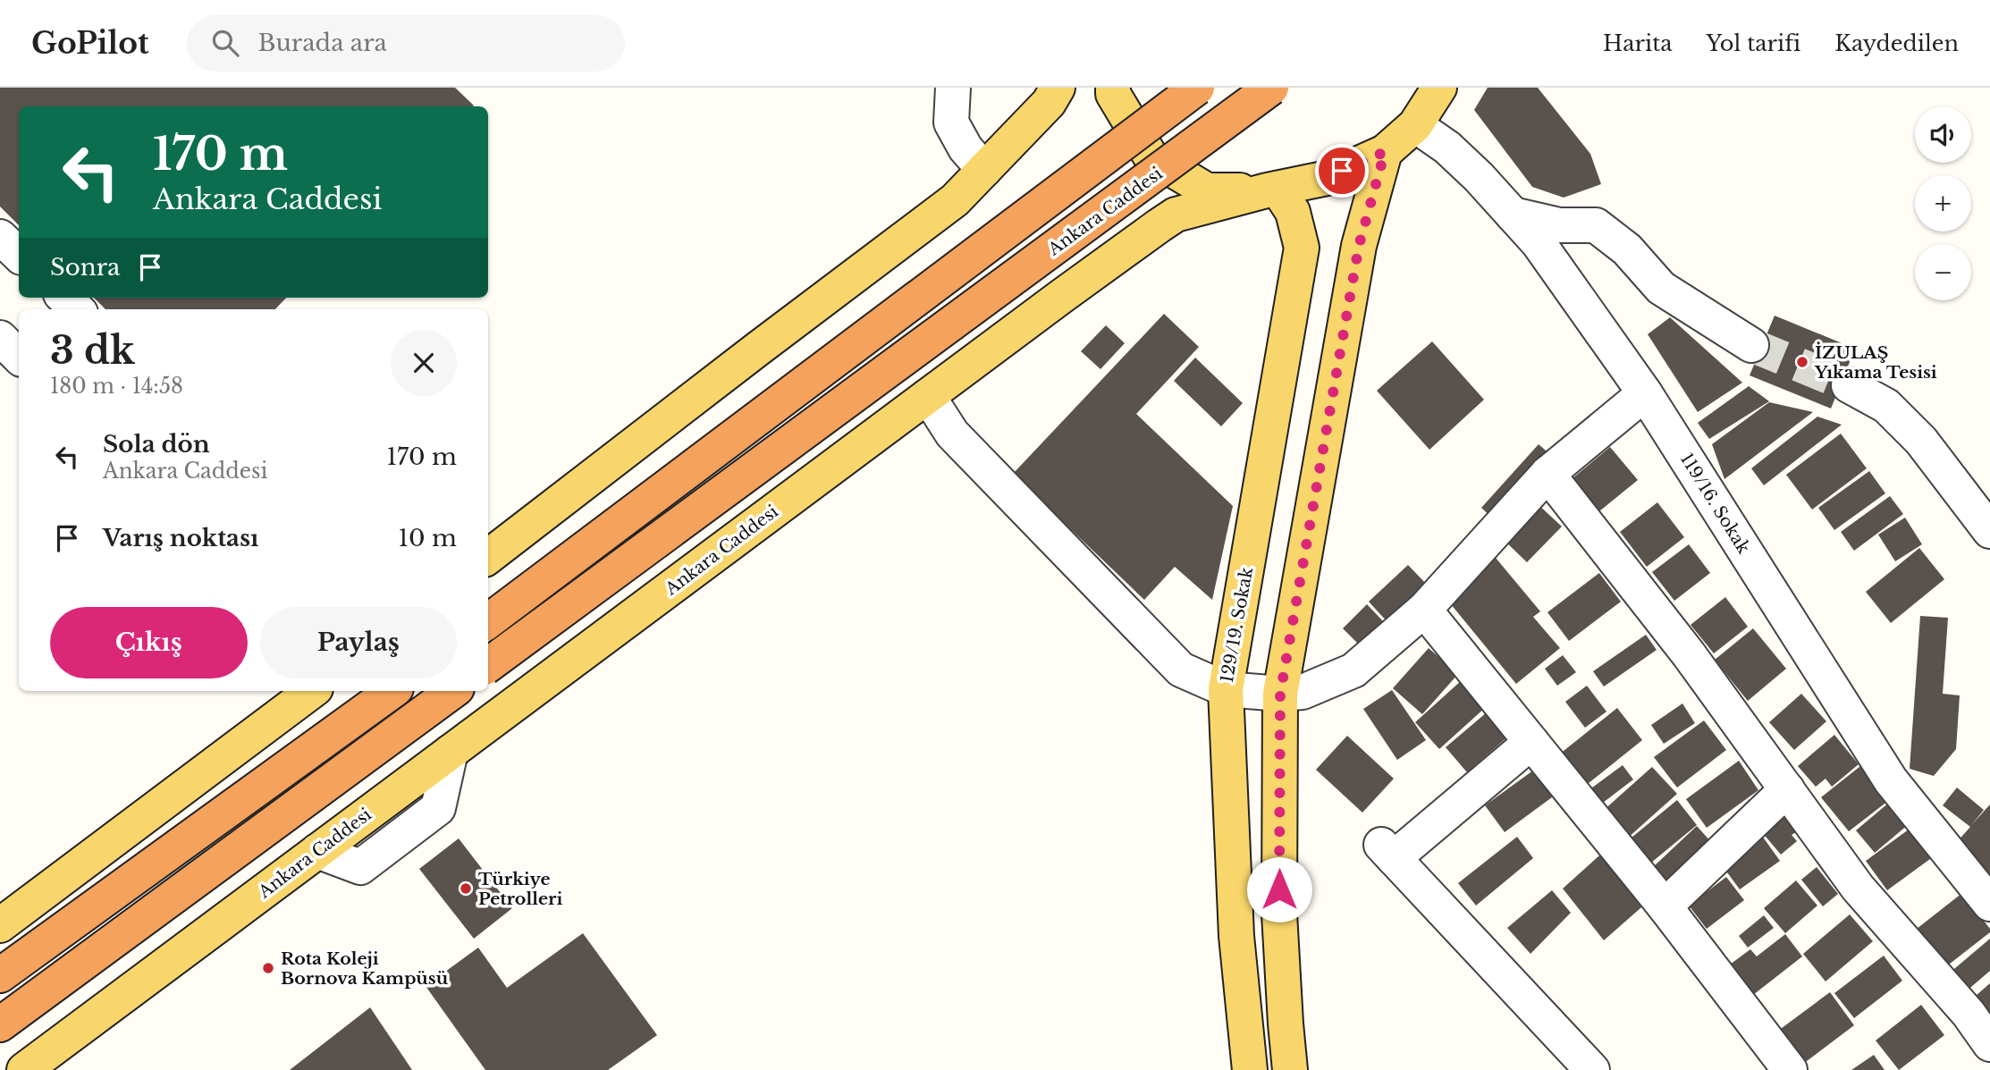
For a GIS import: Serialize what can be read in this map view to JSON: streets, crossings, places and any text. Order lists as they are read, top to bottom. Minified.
{"streets":{"highway":["Ankara Caddesi"],"main road":["129/19. Sokak"],"street":["119/16. Sokak"]},"crossings":[["Ankara Caddesi","119/16. Sokak"],["Ankara Caddesi","129/19. Sokak"]],"places":["İZULAŞ Yıkama Tesisi","Türkiye Petrolleri","Rota Koleji Bornova Kampüsü"],"page":{"header":"GoPilot","search":"Burada ara","nav":["Harita","Yol tarifi","Kaydedilen"],"map_buttons":["+","−"],"turn":["170 m","Ankara Caddesi"],"then":"Sonra","heading":["3 dk","180 m · 14:58"],"list":[{"name":"Sola dön","note":"Ankara Caddesi","value":"170 m"},{"name":"Varış noktası","value":"10 m"}],"buttons":["Çıkış","Paylaş"]}}
